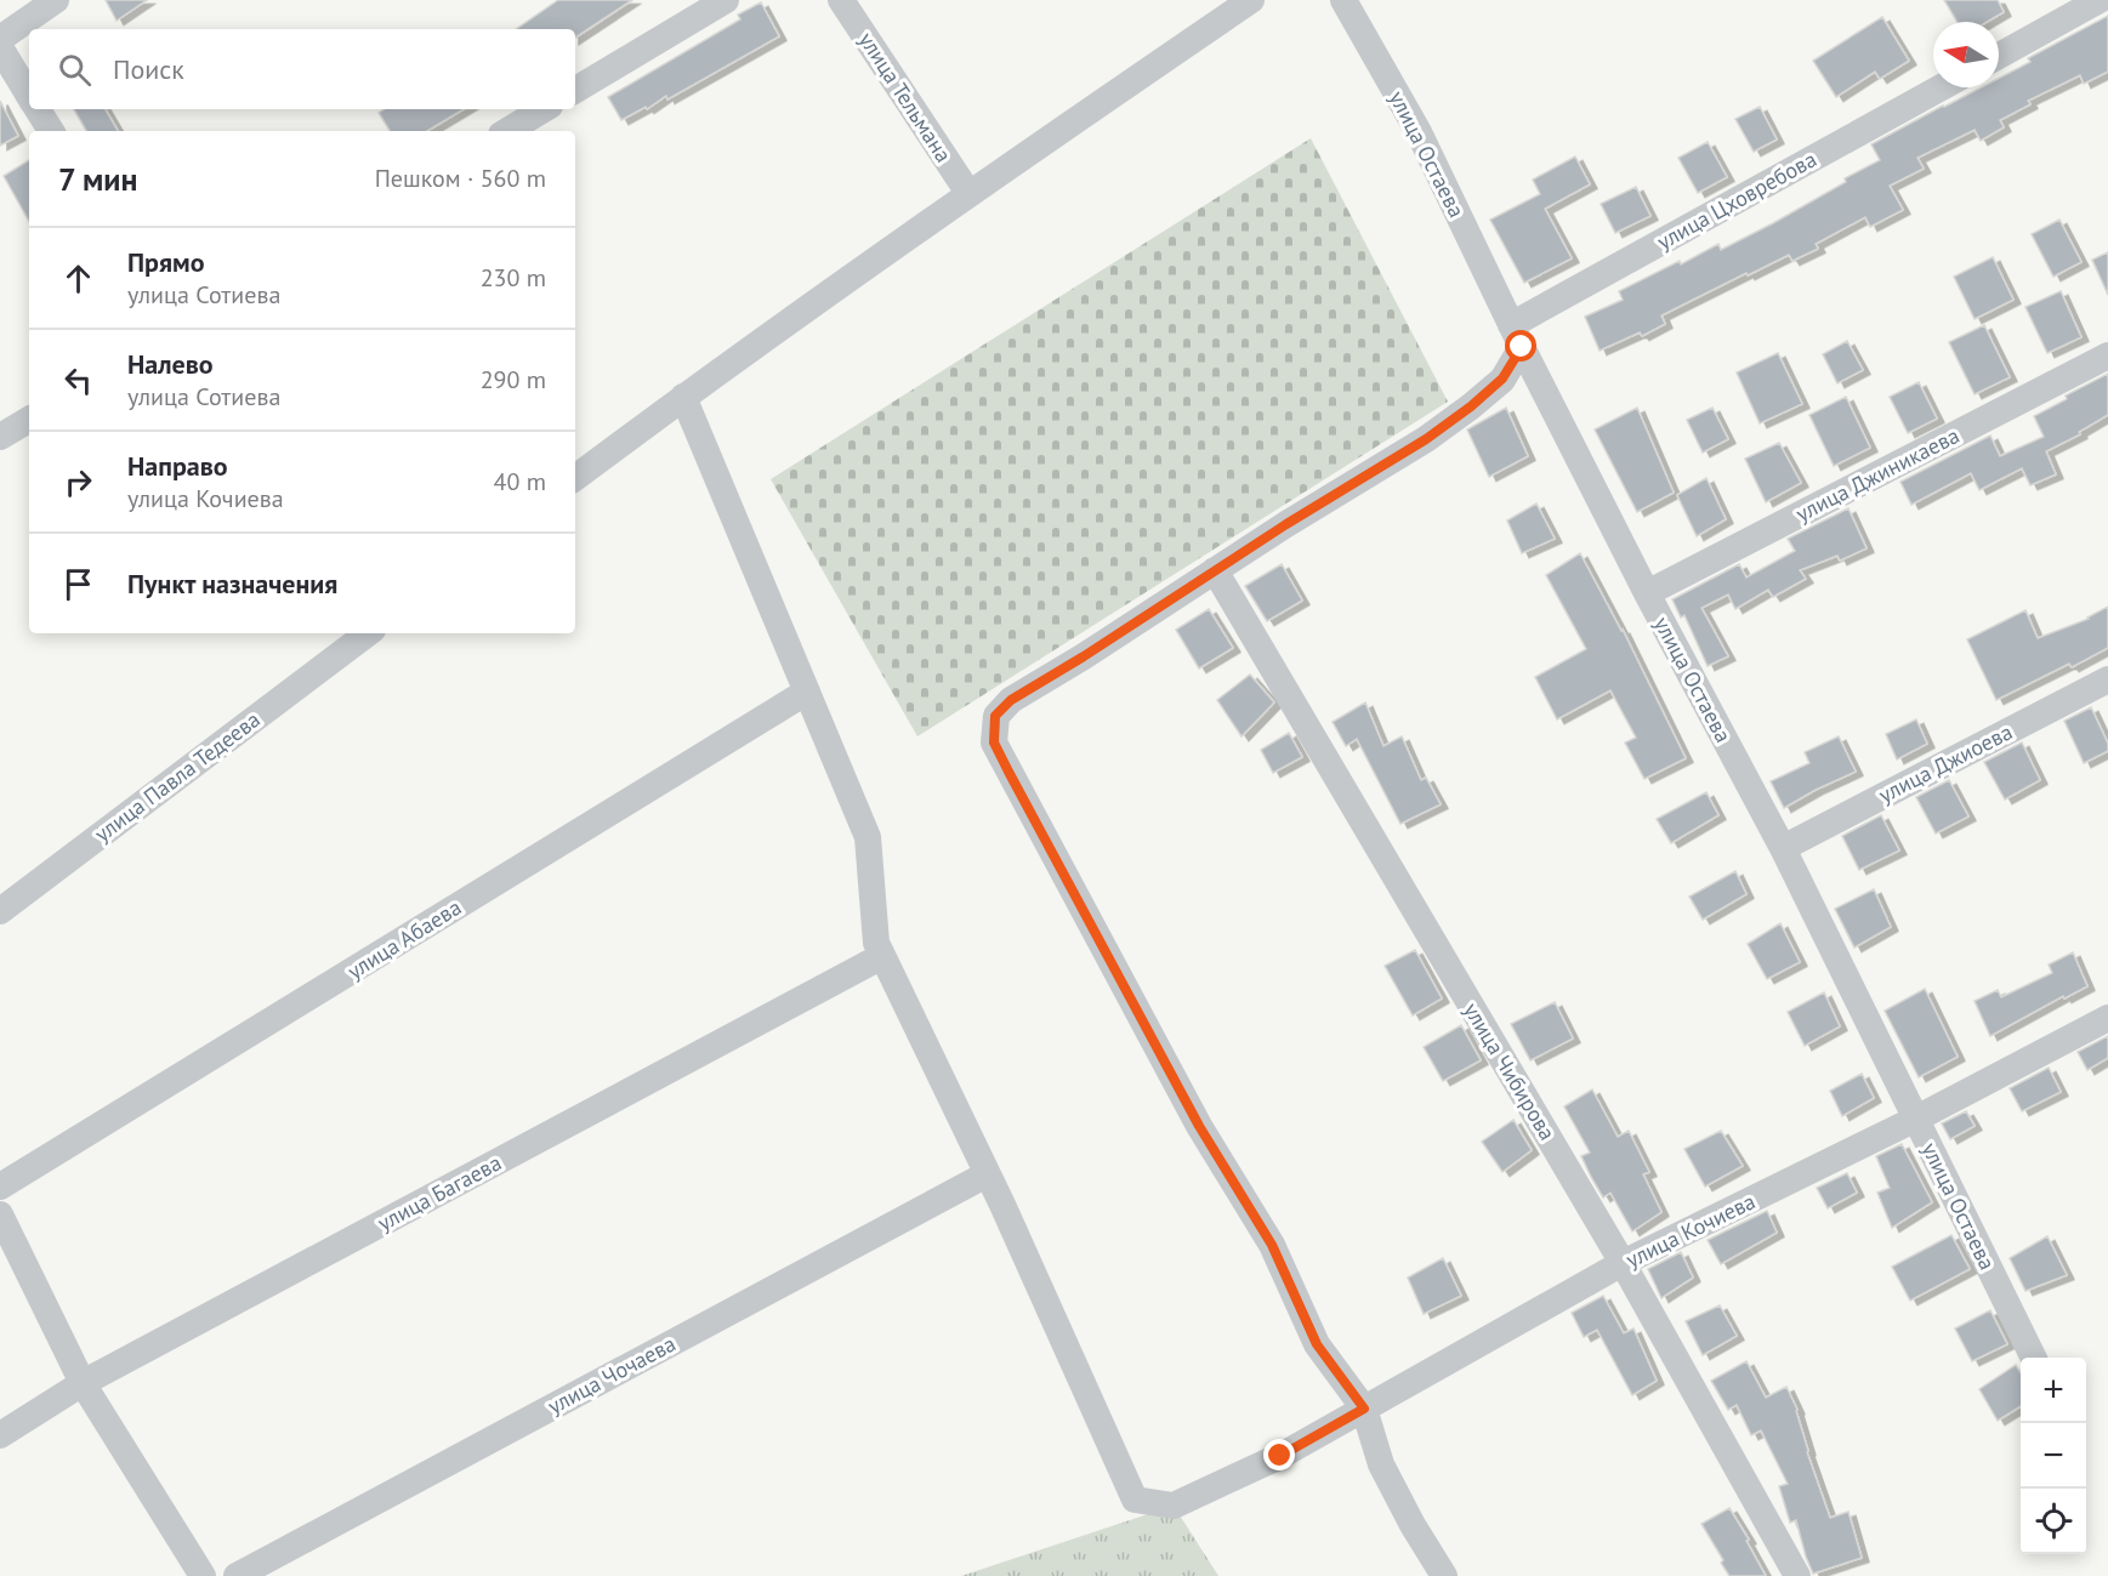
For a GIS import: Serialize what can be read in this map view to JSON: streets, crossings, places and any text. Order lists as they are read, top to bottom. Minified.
{"streets":{"street":["улица Тельмана","улица Остаева","улица Цховребова","улица Джиникаева","улица Джиоева","улица Павла Тедеева","улица Абаева","улица Чибирова","улица Багаева","улица Кочиева","улица Чочаева"]},"crossings":[["улица Остаева","улица Цховребова"],["улица Остаева","улица Джиникаева"],["улица Остаева","улица Джиоева"],["улица Остаева","улица Кочиева"],["улица Чибирова","улица Кочиева"],["улица Кочиева","улица Чочаева"]],"north":"left","page":{"search":"Поиск","heading":["7 мин","Пешком · 560 m"],"list":[["Прямо","улица Сотиева","230 m"],["Налево","улица Сотиева","290 m"],["Направо","улица Кочиева","40 m"],"Пункт назначения"],"map_buttons":["+","−"]}}
